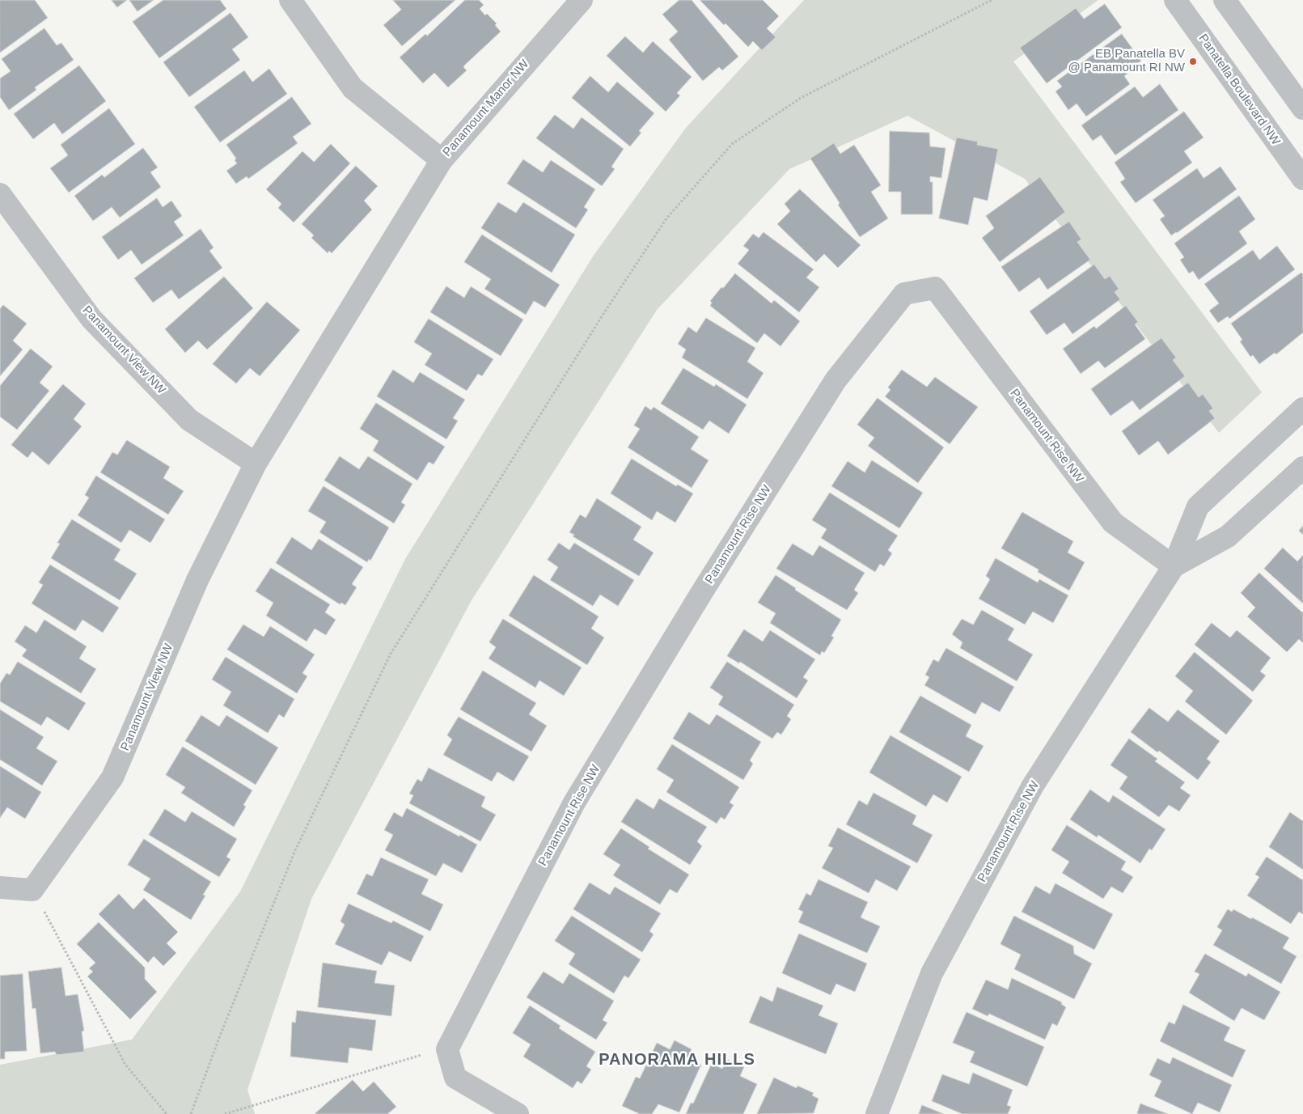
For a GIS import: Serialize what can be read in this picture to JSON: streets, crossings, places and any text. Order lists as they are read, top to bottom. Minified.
{"streets":{"street":["Panatella Boulevard NW","Panamount Manor NW","Panamount View NW","Panamount Rise NW"]},"crossings":[["Panamount Manor NW","Panamount View NW"]],"districts":["PANORAMA HILLS"],"places":["EB Panatella BV @ Panamount RI NW"]}
